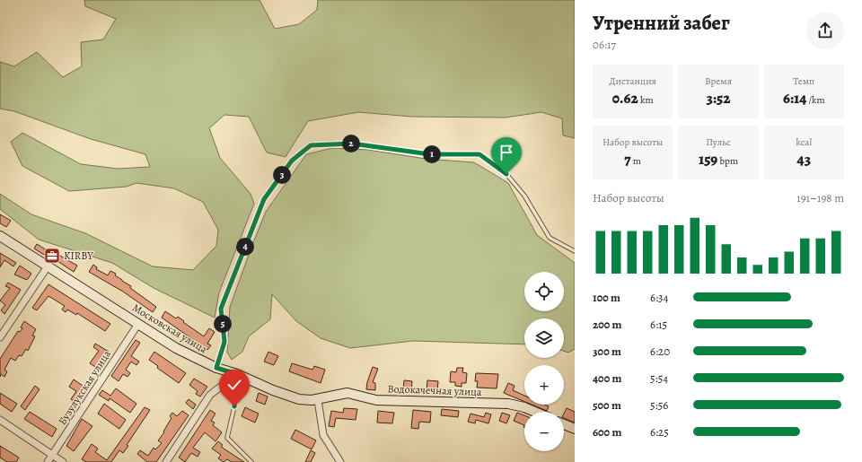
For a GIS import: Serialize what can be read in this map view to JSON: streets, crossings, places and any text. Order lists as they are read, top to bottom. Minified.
{"streets":{"street":["Московская улица","Бузулукская улица","Водокачечная улица"]},"crossings":[["Московская улица","Бузулукская улица"],["Московская улица","Водокачечная улица"]],"places":{"office":["KIRBY"]},"page":{"heading":["Утренний забег","06:17"],"stats":[["Дистанция","0.62 km"],["Время","3:52"],["Темп","6:14 /km"],["Набор высоты","7 m"],["Пульс","159 bpm"],["kcal","43"]],"pins":["2","1","3","4","5"],"chart":["Набор высоты","191–198 m"],"map_buttons":["+","−"],"list":[{"name":"100 m","note":"6:34"},{"name":"200 m","note":"6:15"},{"name":"300 m","note":"6:20"},{"name":"400 m","note":"5:54"},{"name":"500 m","note":"5:56"},{"name":"600 m","note":"6:25"}]}}
